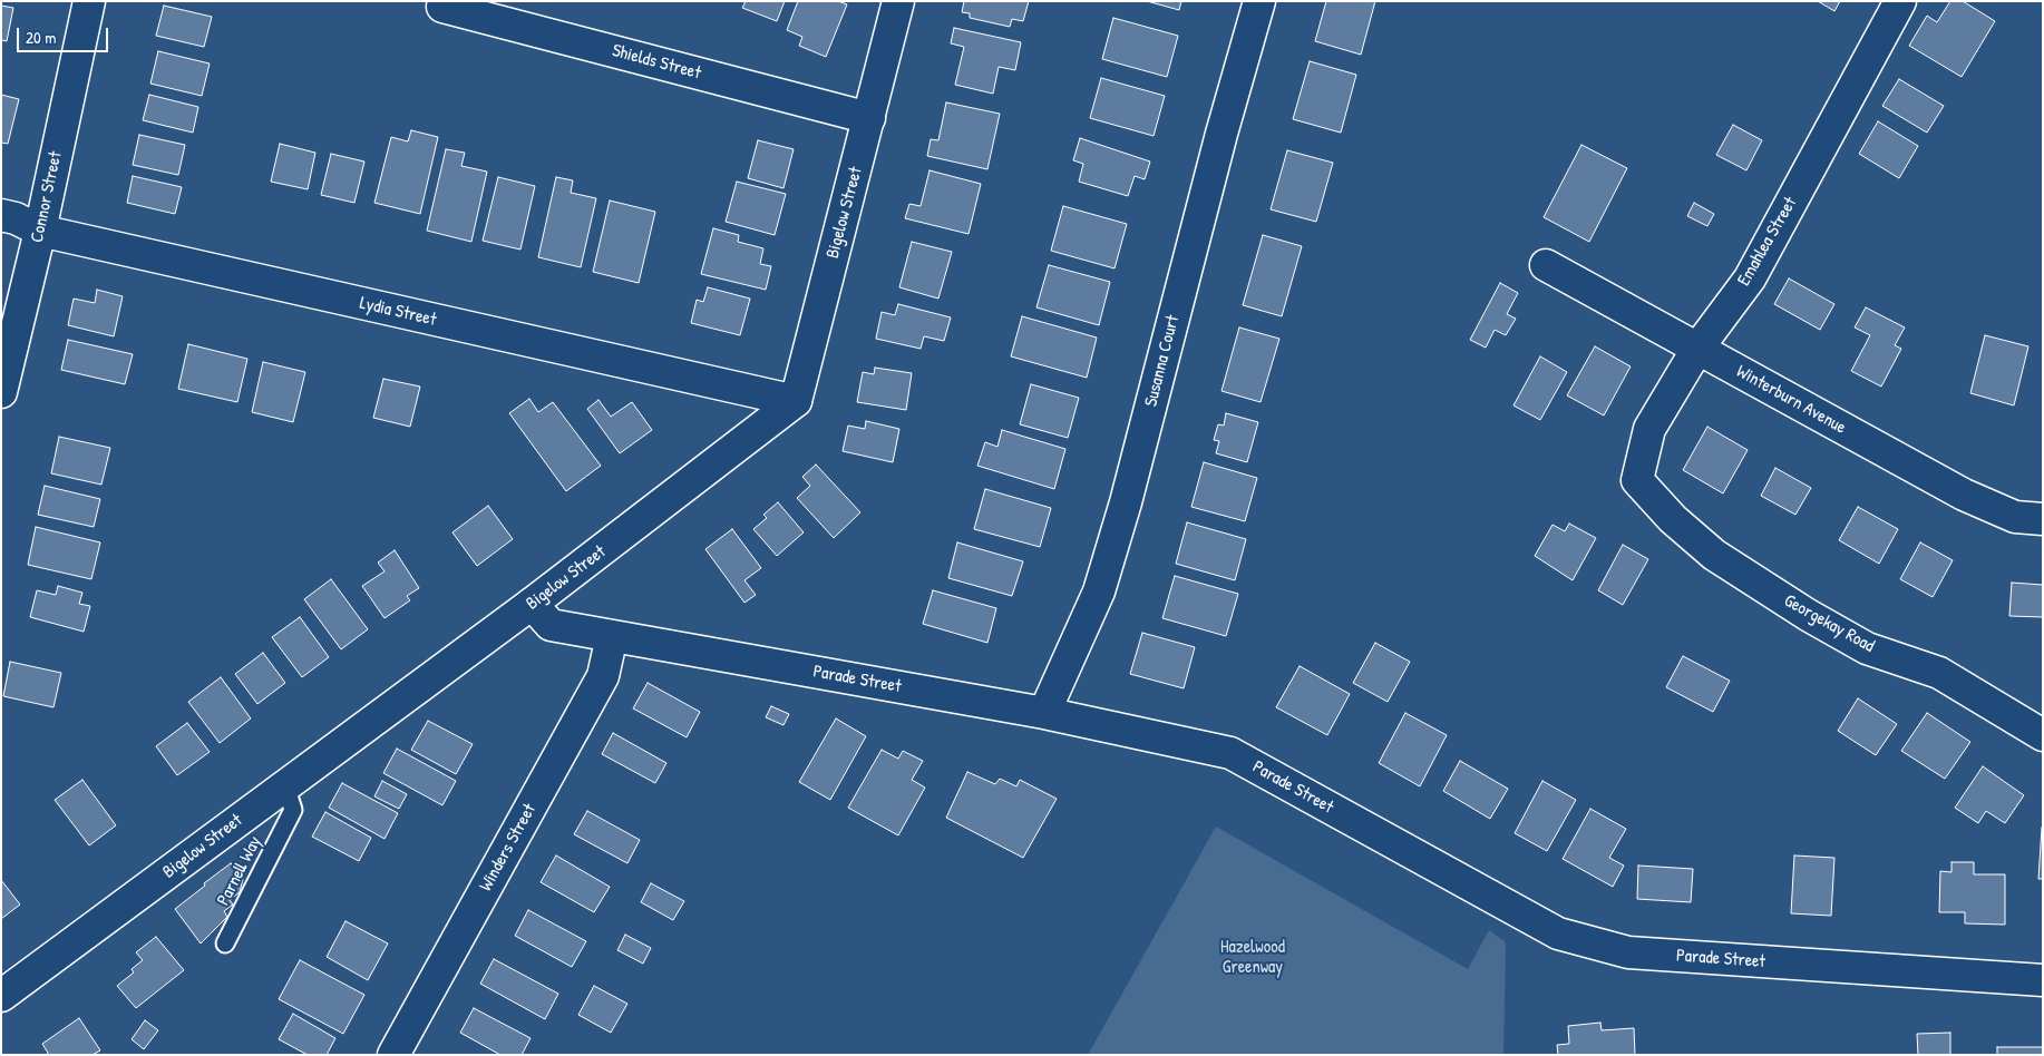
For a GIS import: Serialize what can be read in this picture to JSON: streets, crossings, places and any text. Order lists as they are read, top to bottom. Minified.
{"streets":{"street":["Shields Street","Connor Street","Bigelow Street","Emahlea Street","Lydia Street","Susanna Court","Winterburn Avenue","Georgekay Road","Parade Street","Winders Street"],"lane":["Parnell Way"]},"crossings":[["Shields Street","Bigelow Street"],["Connor Street","Lydia Street"],["Bigelow Street","Lydia Street"],["Bigelow Street","Parade Street"],["Bigelow Street","Parnell Way"],["Emahlea Street","Winterburn Avenue"],["Emahlea Street","Georgekay Road"],["Susanna Court","Parade Street"],["Parade Street","Winders Street"]],"parks":["Hazelwood Greenway"],"scale_bar":"20 m"}
